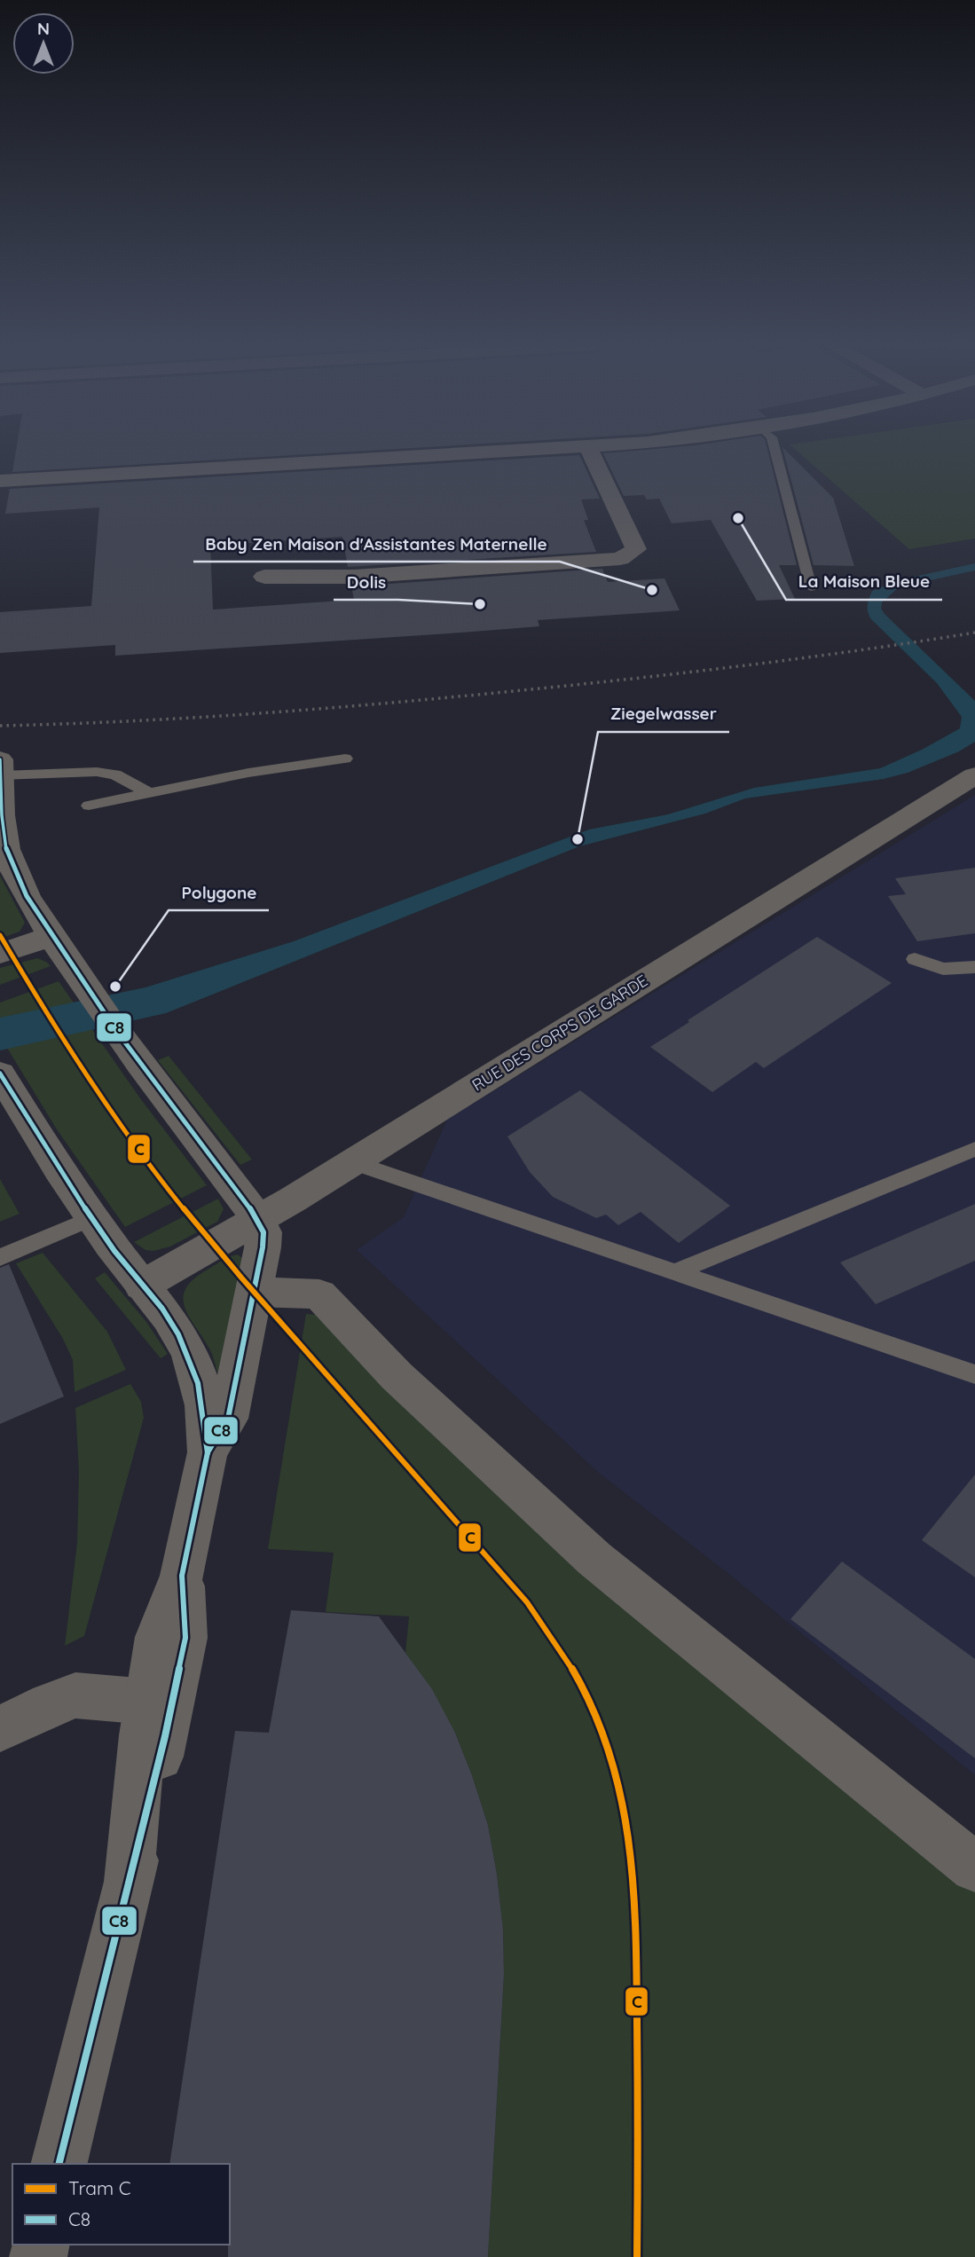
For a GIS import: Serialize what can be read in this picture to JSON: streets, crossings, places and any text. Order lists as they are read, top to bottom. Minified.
{"streets":{"street":["RUE DES CORPS DE GARDE"]},"places":["La Maison Bleue","Baby Zen Maison d'Assistantes Maternelle","Dolis","Ziegelwasser","Polygone"],"lines":["transit line C8","tram line C"],"legend":["Tram C","C8"],"north":"top"}
